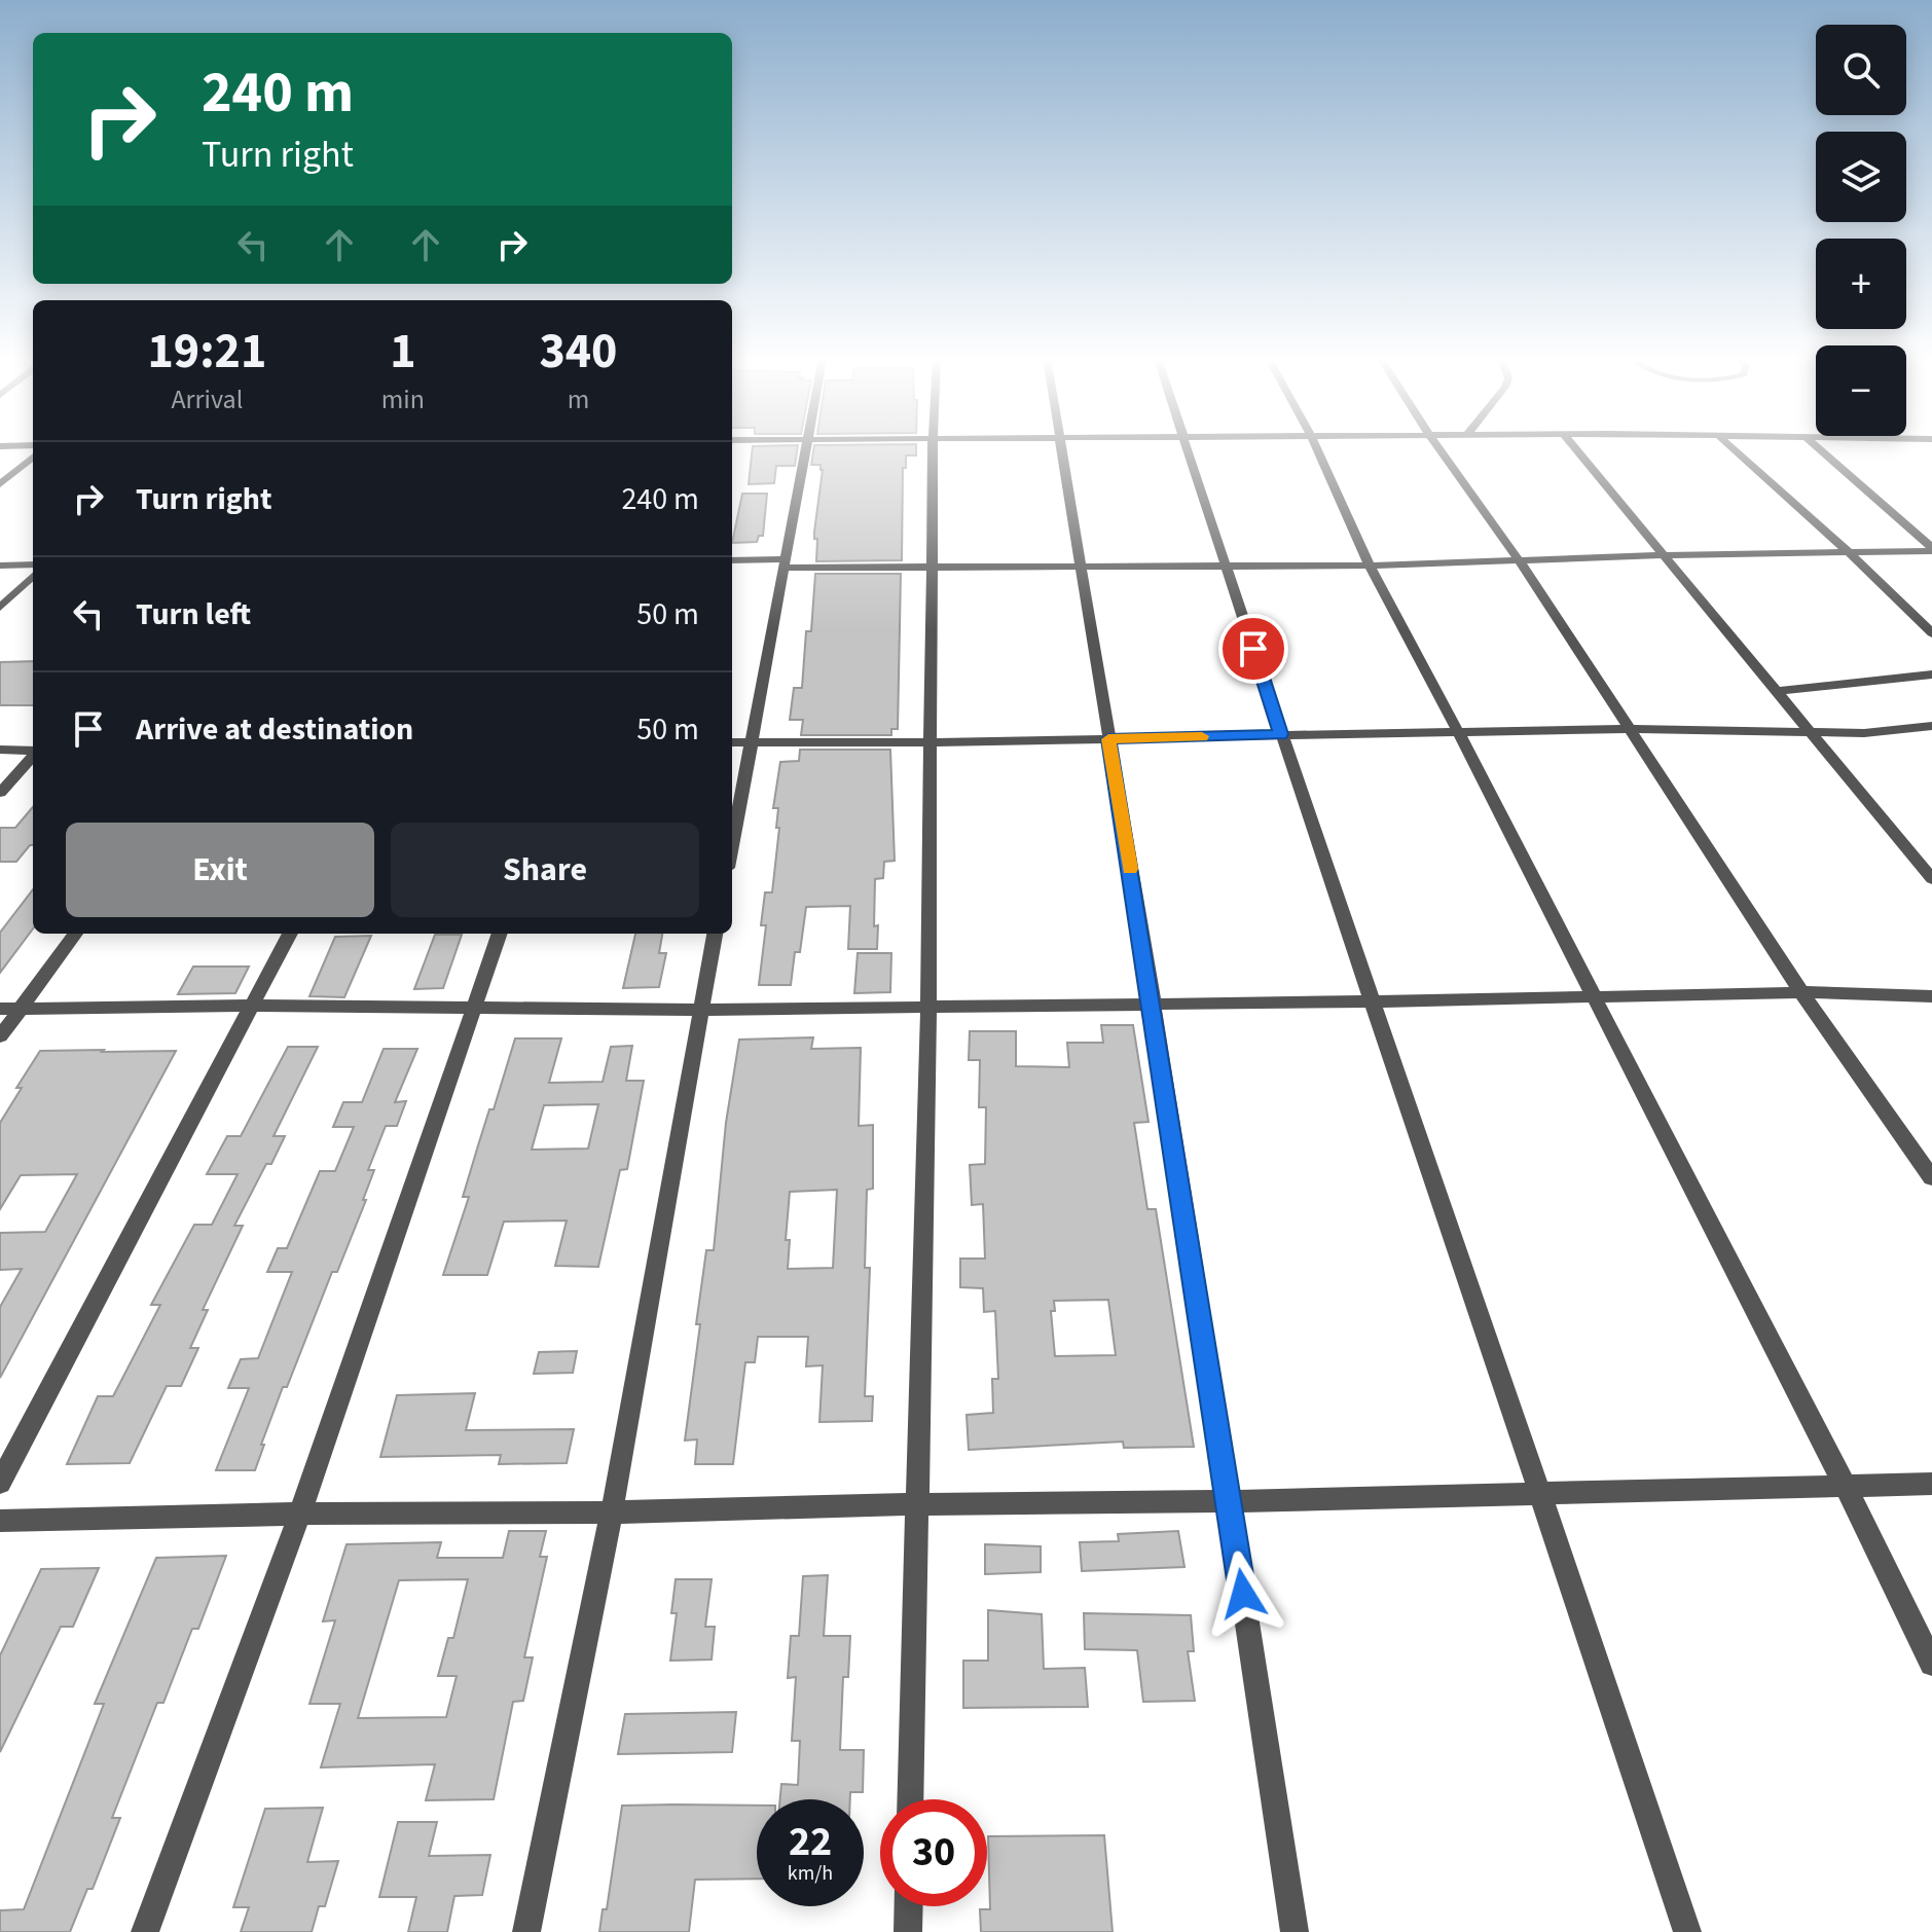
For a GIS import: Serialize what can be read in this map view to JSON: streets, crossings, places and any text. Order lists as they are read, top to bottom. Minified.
{"page":{"map_buttons":["+","−"],"turn":["240 m","Turn right"],"eta":["19:21","Arrival","1","min","340","m"],"list":[{"name":"Turn right","value":"240 m"},{"name":"Turn left","value":"50 m"},{"name":"Arrive at destination","value":"50 m"}],"buttons":["Exit","Share"],"speed":"22 km/h","limit":"30"}}
